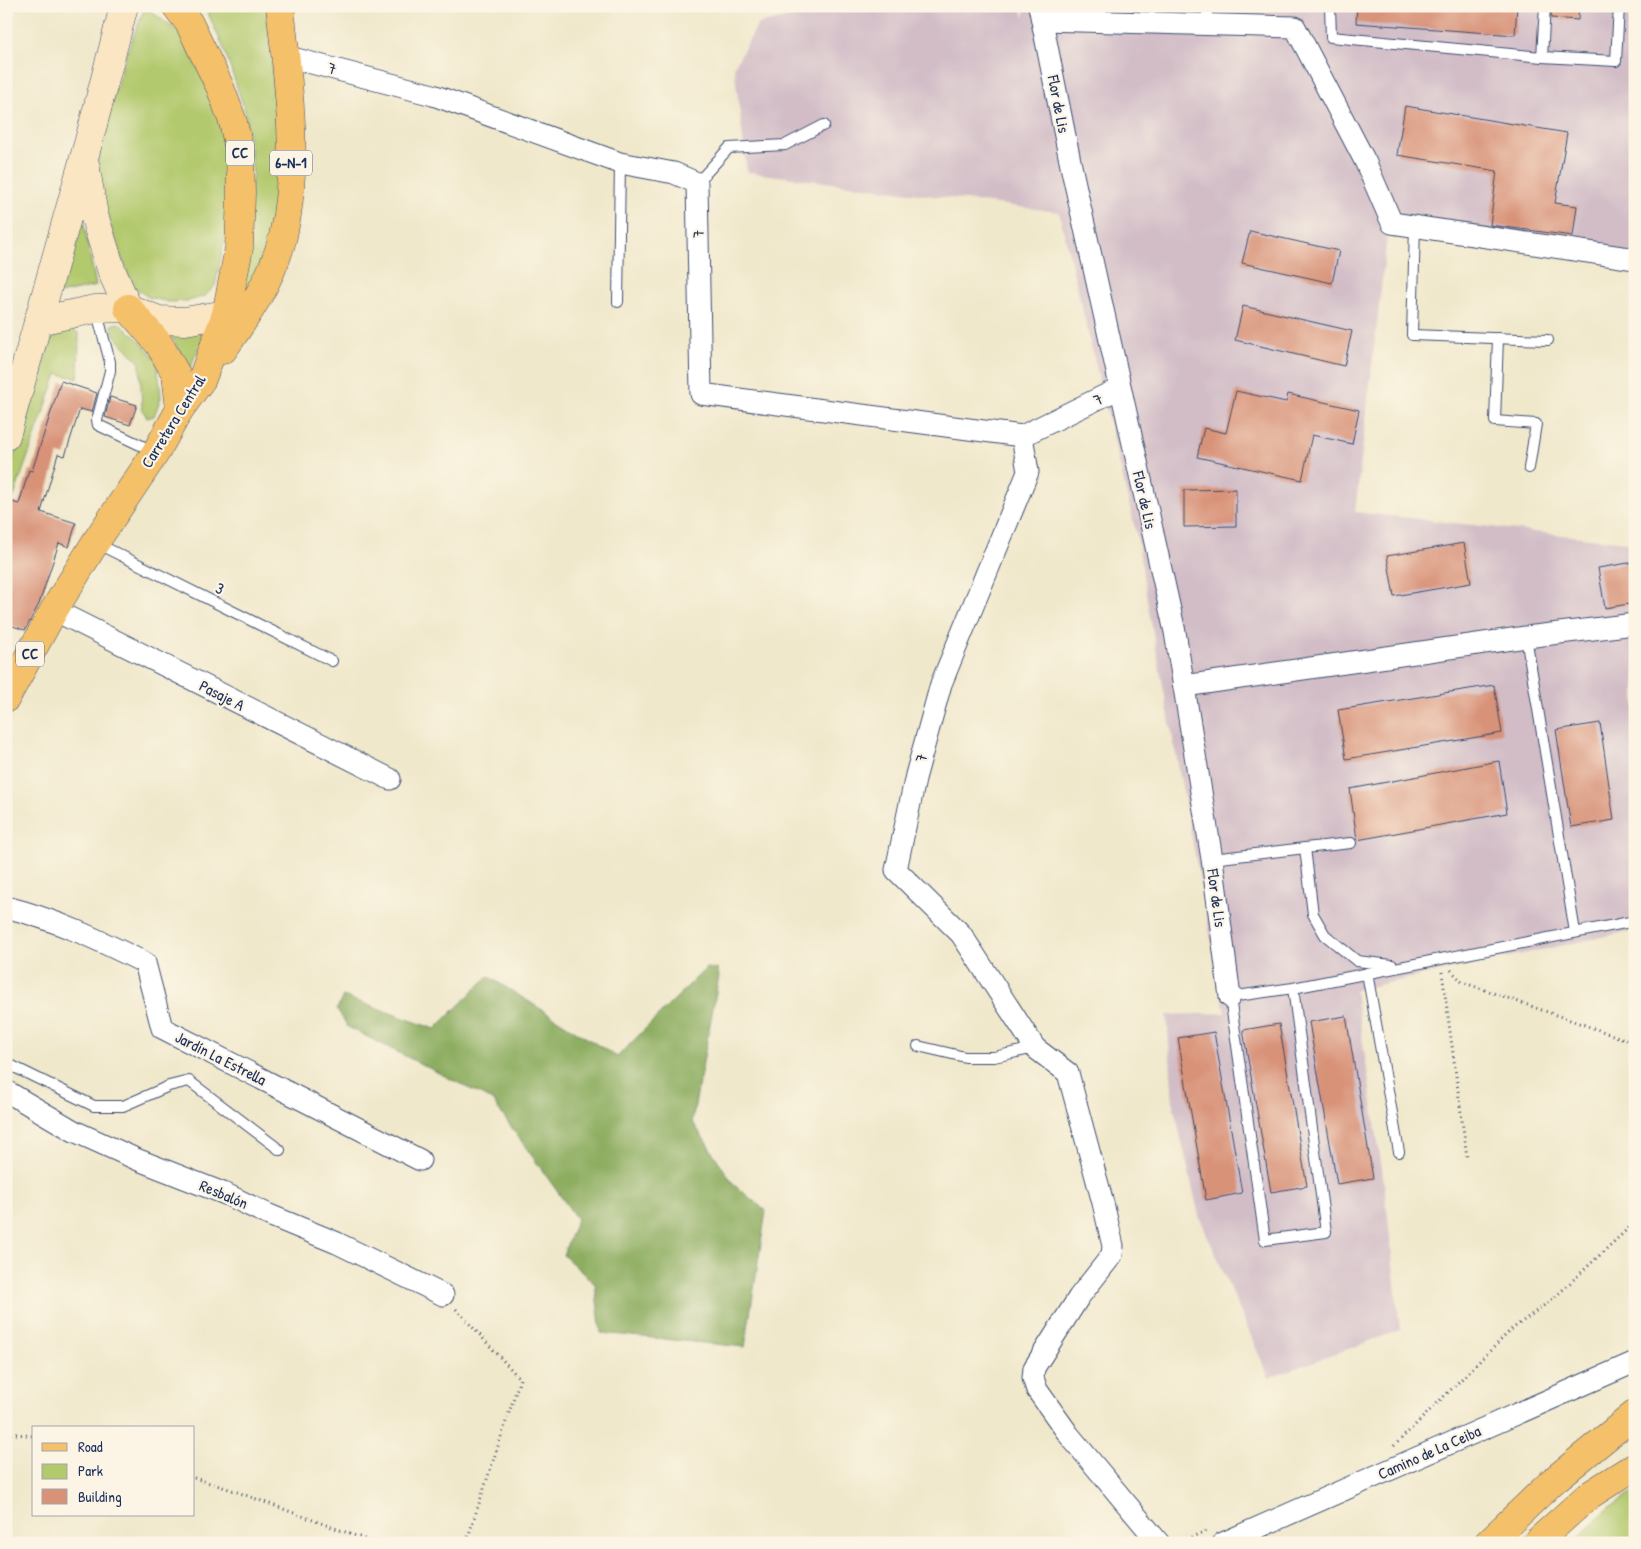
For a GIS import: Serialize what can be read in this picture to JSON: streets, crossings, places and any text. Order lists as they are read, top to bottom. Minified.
{"streets":{"main road":["CC","6-N-1","Carretera Central"],"street":["7","Flor de Lis","Pasaje A","Jardín La Estrella","Resbalón","Camino de La Ceiba"],"lane":["3"]},"crossings":[["7","Flor de Lis"],["7","6-N-1"],["CC","6-N-1"],["CC","Carretera Central"],["6-N-1","Carretera Central"],["Carretera Central","3"],["Carretera Central","Pasaje A"]],"legend":["Road","Park","Building"]}
